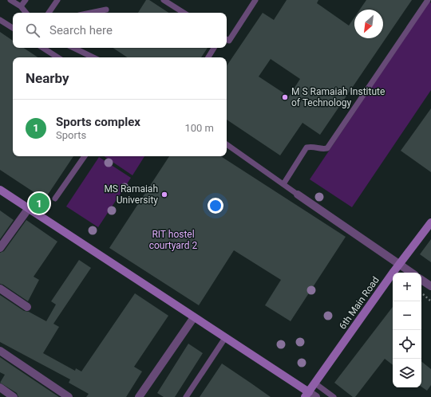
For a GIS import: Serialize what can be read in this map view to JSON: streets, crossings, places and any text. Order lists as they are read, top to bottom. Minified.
{"streets":{"street":["6th Main Road"]},"parks":["RIT hostel courtyard 2"],"places":["M S Ramaiah Institute of Technology","MS Ramaiah University"],"north":"bottom left","page":{"search":"Search here","heading":"Nearby","list":[{"mark":"1","name":"Sports complex","note":"Sports","value":"100 m"}],"pins":"1","map_buttons":["+","−"]}}
